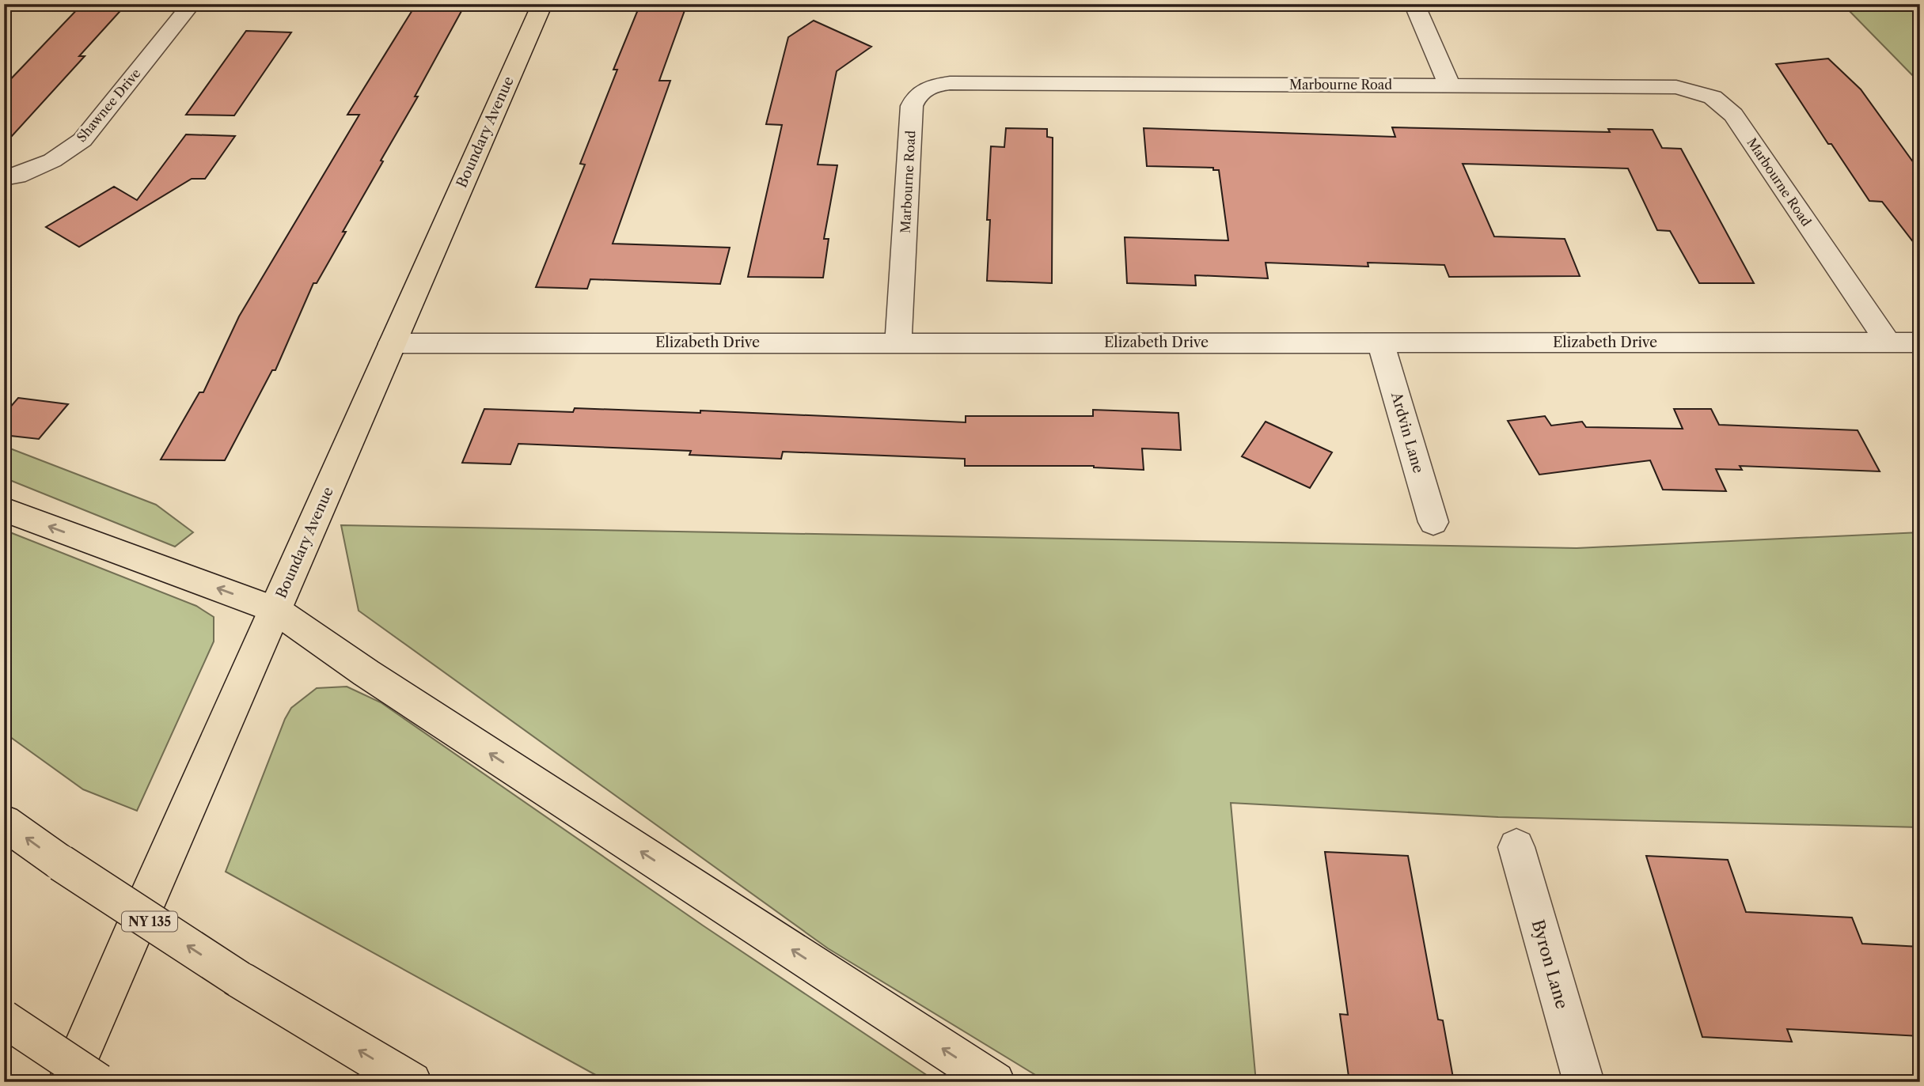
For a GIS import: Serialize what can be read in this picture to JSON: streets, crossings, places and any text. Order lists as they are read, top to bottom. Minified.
{"streets":{"main road":["Boundary Avenue","NY 135"],"street":["Marbourne Road","Shawnee Drive","Elizabeth Drive","Ardvin Lane","Byron Lane"]},"crossings":[["Marbourne Road","Elizabeth Drive"],["Boundary Avenue","Elizabeth Drive"],["Elizabeth Drive","Ardvin Lane"]]}
